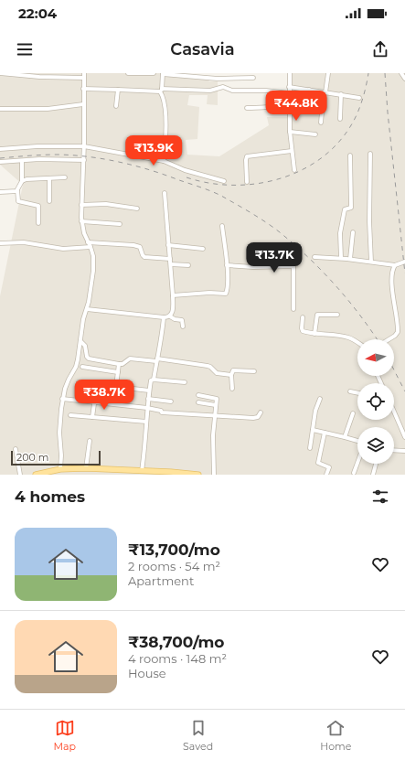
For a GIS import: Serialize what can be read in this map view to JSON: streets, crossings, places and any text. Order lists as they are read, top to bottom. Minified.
{"scale_bar":"200 m","north":"left","page":{"status":"22:04","header":"Casavia","price":["₹44.8K","₹13.9K","₹13.7K","₹38.7K"],"scale":"200 m","heading":"4 homes","list":[{"name":"₹13,700/mo","note":"2 rooms · 54 m² · Apartment"},{"name":"₹38,700/mo","note":"4 rooms · 148 m² · House"}],"tabs":["Map","Saved","Home"]}}
